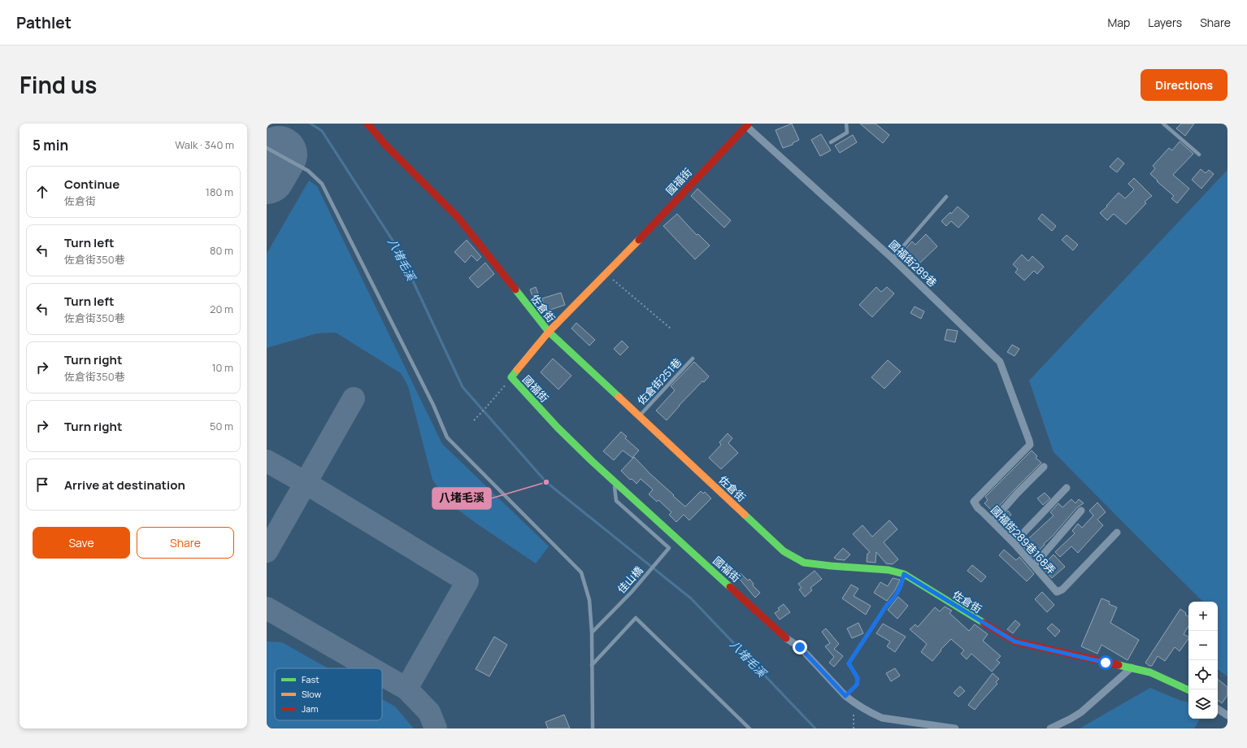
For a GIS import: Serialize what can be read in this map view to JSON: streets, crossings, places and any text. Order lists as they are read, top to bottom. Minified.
{"streets":{"street":["國福街","國福街289巷","佐倉街","國福街289巷168弄"],"lane":["佐倉街251巷","佳山橋"]},"crossings":[["國福街","國福街289巷"],["國福街","佐倉街"],["國福街","佳山橋"],["國福街289巷","國福街289巷168弄"],["佐倉街","佐倉街251巷"]],"water":["八堵毛溪"],"places":["八堵毛溪"],"legend":["Fast","Slow","Jam"],"page":{"header":"Pathlet","nav":["Map","Layers","Share"],"title":"Find us","buttons":["Directions",["Save","Share"]],"heading":["5 min","Walk · 340 m"],"list":[["Continue","佐倉街","180 m"],["Turn left","佐倉街350巷","80 m"],["Turn left","佐倉街350巷","20 m"],["Turn right","佐倉街350巷","10 m"],["Turn right","50 m"],"Arrive at destination"],"map_buttons":["+","−"]}}
